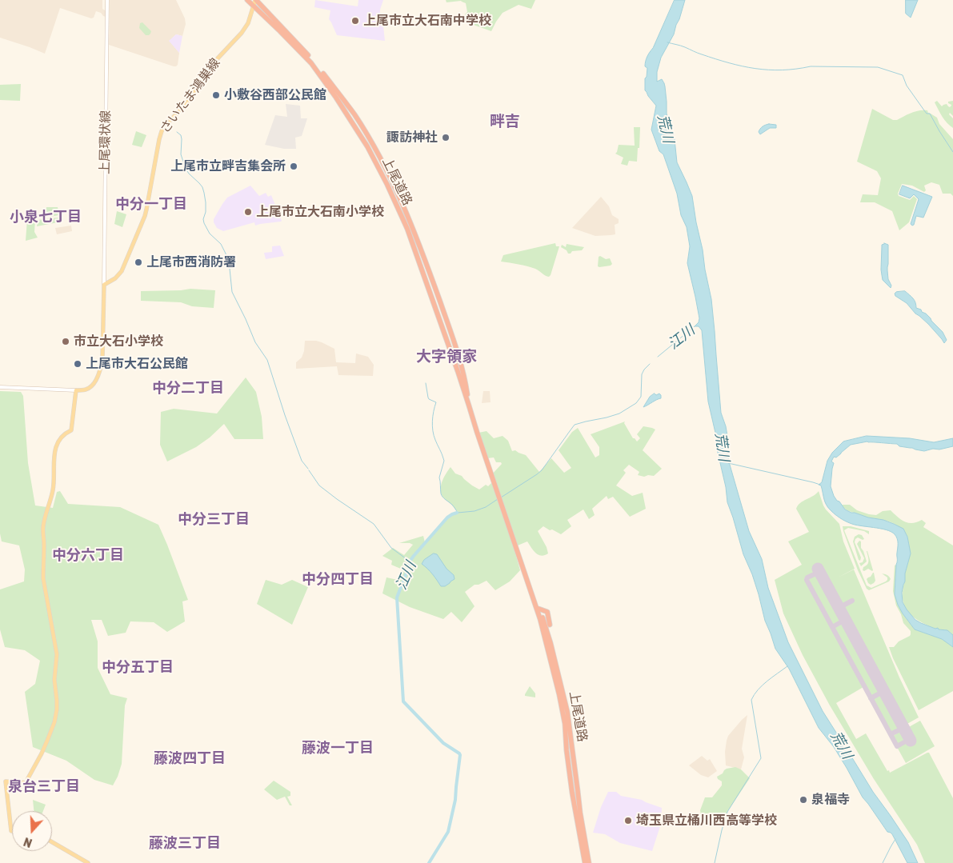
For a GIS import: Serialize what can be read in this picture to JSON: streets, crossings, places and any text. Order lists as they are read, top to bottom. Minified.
{"streets":{"highway":["上尾道路"],"main road":["さいたま鴻巣線","上尾環状線"]},"crossings":[["さいたま鴻巣線","上尾環状線"],["さいたま鴻巣線","上尾道路"]],"districts":["畔吉","中分一丁目","小泉七丁目","大字領家","中分二丁目","中分三丁目","中分六丁目","中分四丁目","中分五丁目","藤波一丁目","藤波四丁目","泉台三丁目","藤波三丁目"],"water":["荒川","江川"],"places":["上尾市立大石南中学校","小敷谷西部公民館","諏訪神社","上尾市立畔吉集会所","上尾市立大石南小学校","上尾市西消防署","市立大石小学校","上尾市大石公民館","泉福寺","埼玉県立桶川西高等学校"],"north":"bottom"}
